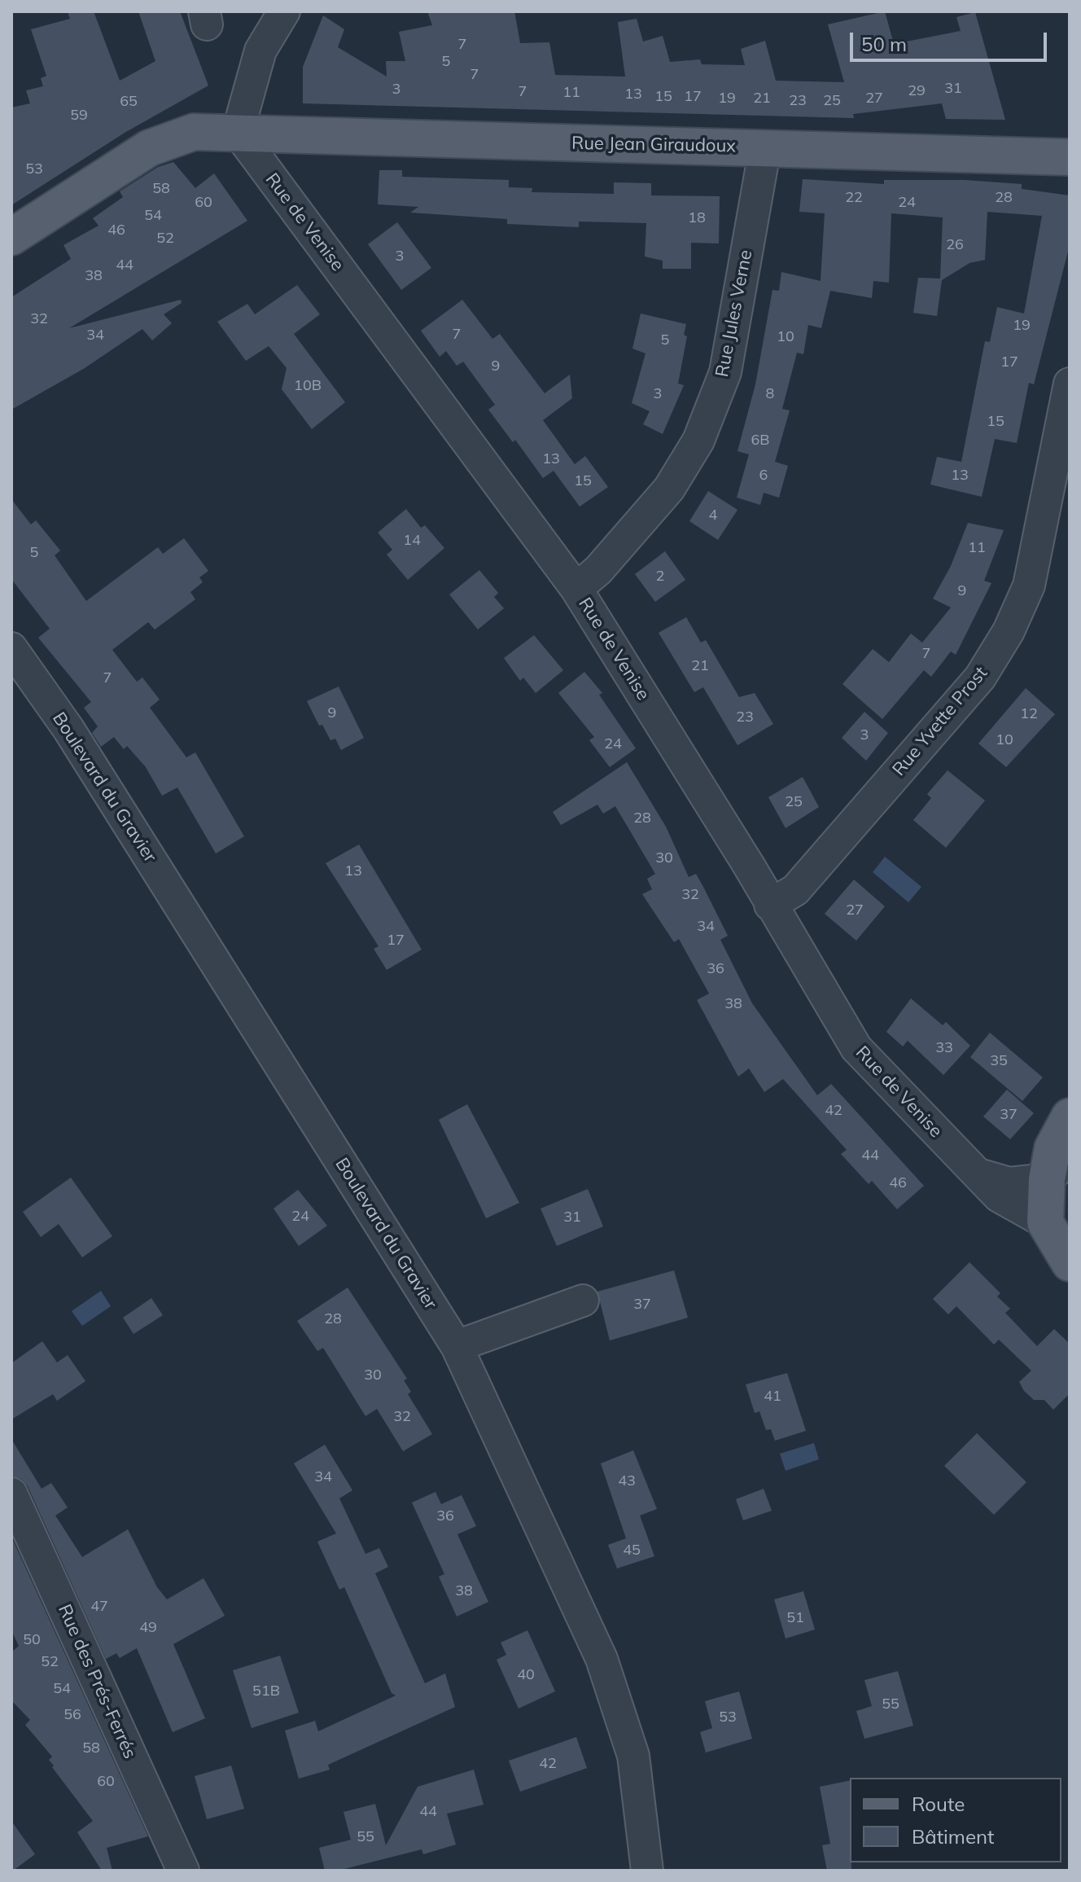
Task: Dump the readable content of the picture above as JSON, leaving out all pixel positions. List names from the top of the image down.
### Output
{
  "streets": {
    "main road": ["Rue Jean Giraudoux", "Rue de Venise"],
    "street": [
      "Rue Jules Verne",
      "Rue Yvette Prost",
      "Boulevard du Gravier",
      "Rue des Prés-Ferrés"
    ]
  },
  "crossings": [
    ["Rue Jean Giraudoux", "Rue de Venise"],
    ["Rue Jean Giraudoux", "Rue Jules Verne"],
    ["Rue de Venise", "Rue Jules Verne"],
    ["Rue de Venise", "Rue Yvette Prost"]
  ],
  "house_numbers": [
    "7",
    "5",
    "7",
    "31",
    "3",
    "29",
    "7",
    "11",
    "13",
    "15",
    "17",
    "19",
    "21",
    "27",
    "23",
    "25",
    "65",
    "59",
    "53",
    "58",
    "22",
    "28",
    "60",
    "24",
    "54",
    "18",
    "46",
    "52",
    "26",
    "3",
    "44",
    "38",
    "32",
    "19",
    "7",
    "34",
    "10",
    "5",
    "17",
    "9",
    "10B",
    "3",
    "8",
    "15",
    "6B",
    "13",
    "6",
    "13",
    "15",
    "4",
    "14",
    "11",
    "5",
    "2",
    "9",
    "7",
    "21",
    "7",
    "9",
    "12",
    "23",
    "3",
    "10",
    "24",
    "25",
    "28",
    "30",
    "13",
    "32",
    "27",
    "34",
    "17",
    "36",
    "38",
    "33",
    "35",
    "42",
    "37",
    "44",
    "46",
    "24",
    "31",
    "37",
    "28",
    "30",
    "41",
    "32",
    "34",
    "43",
    "36",
    "45",
    "38",
    "47",
    "51",
    "49",
    "50",
    "52",
    "40",
    "54",
    "51B",
    "55",
    "56",
    "53",
    "58",
    "42",
    "60",
    "44",
    "55"
  ],
  "legend": ["Route", "Bâtiment"],
  "scale_bar": "50 m"
}
